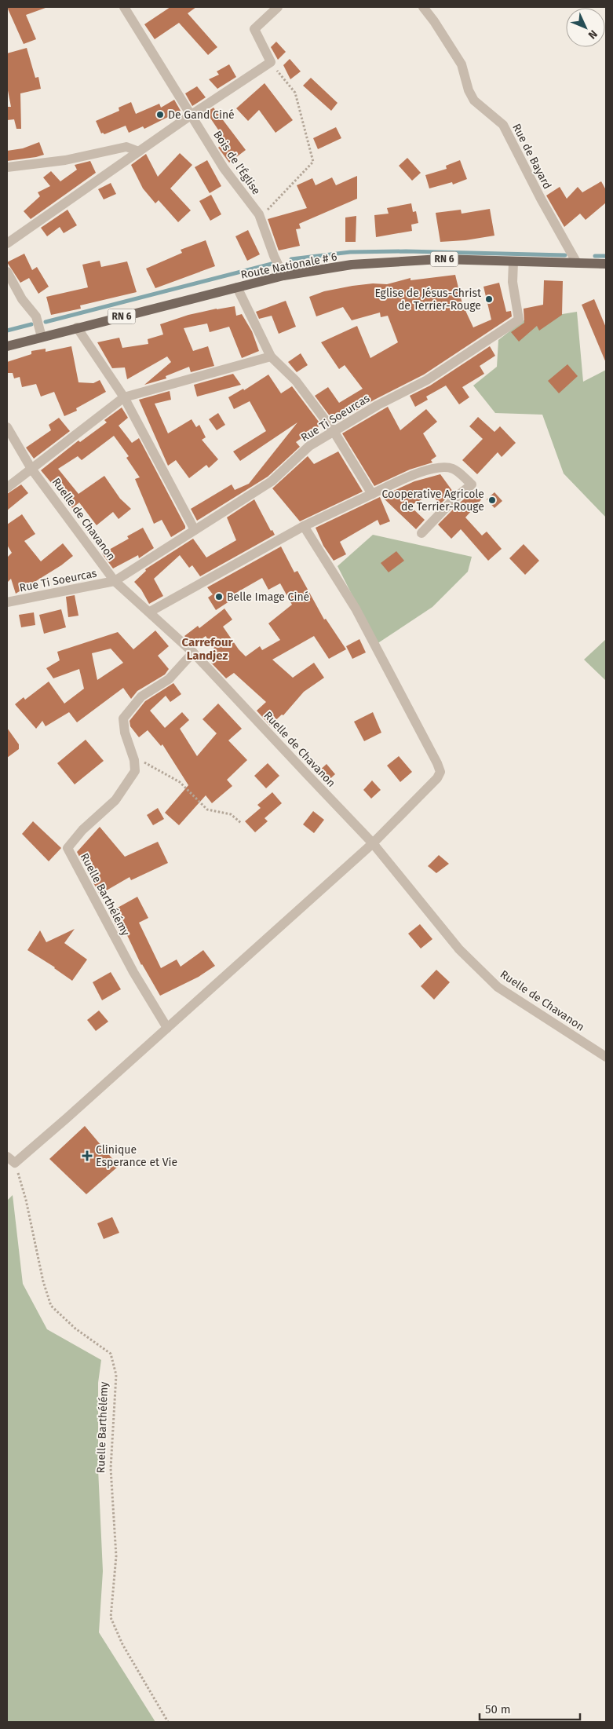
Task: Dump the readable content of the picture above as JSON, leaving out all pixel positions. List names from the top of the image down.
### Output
{
  "streets": {
    "main road": ["RN 6", "Route Nationale # 6"],
    "street": [
      "Rue de Bayard",
      "Bois de l'Église",
      "Rue Ti Soeurcas",
      "Ruelle de Chavanon",
      "Ruelle Barthélémy"
    ]
  },
  "crossings": [
    ["Rue de Bayard", "Route Nationale # 6"],
    ["Bois de l'Église", "Route Nationale # 6"],
    ["Route Nationale # 6", "Rue Ti Soeurcas"],
    ["Rue Ti Soeurcas", "Ruelle de Chavanon"]
  ],
  "districts": ["Carrefour Landjez"],
  "places": {
    "other": [
      "De Gand Ciné",
      "Eglise de Jésus-Christ de Terrier-Rouge",
      "Cooperative Agricole de Terrier-Rouge",
      "Belle Image Ciné"
    ],
    "health": ["Clinique Esperance et Vie"]
  },
  "scale_bar": "50 m",
  "north": "bottom right"
}
